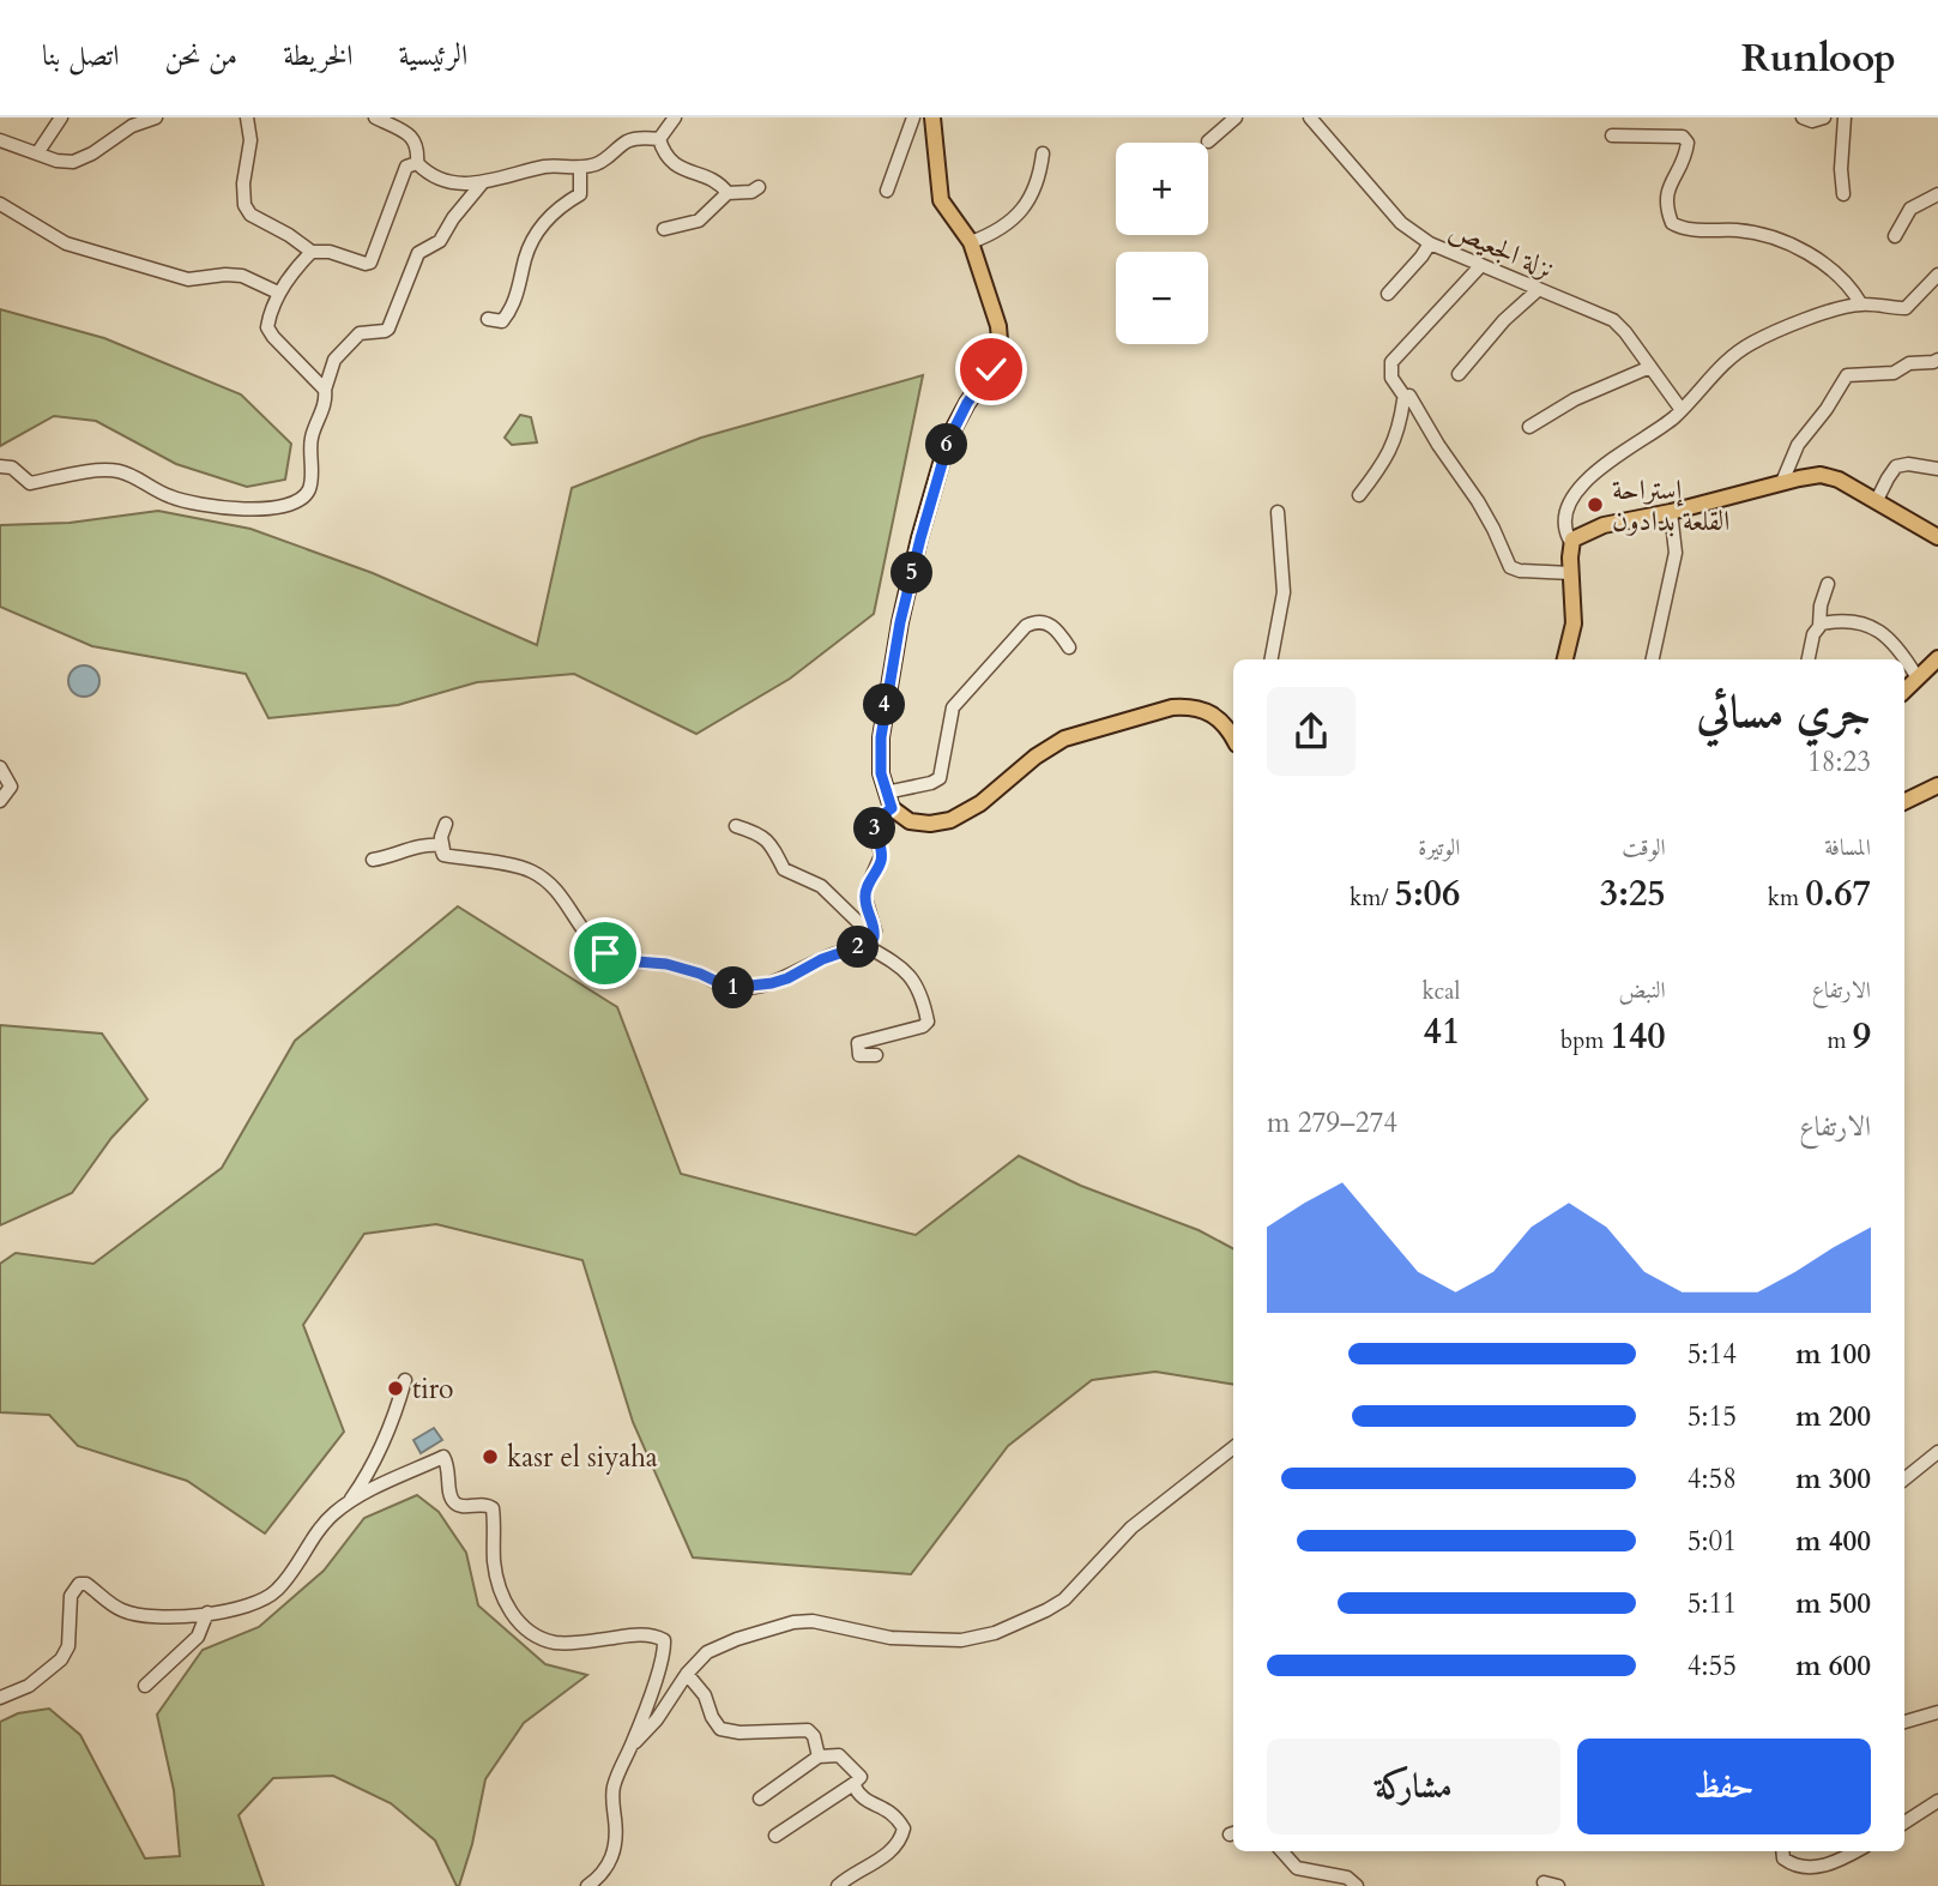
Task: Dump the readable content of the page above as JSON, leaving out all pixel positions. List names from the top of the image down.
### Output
{
  "streets": {
    "street": ["نزلة الجعيص"]
  },
  "places": ["إستراحة القلعة بدادون", "tiro", "kasr el siyaha"],
  "page": {
    "header": "Runloop",
    "nav": [
      "الرئيسية",
      "الخريطة",
      "من نحن",
      "اتصل بنا"
    ],
    "map_buttons": ["+", "−"],
    "pins": [
      "6",
      "5",
      "4",
      "3",
      "2",
      "1"
    ],
    "heading": ["جري مسائي", "18:23"],
    "stats": [
      ["المسافة", "0.67 km"],
      ["الوقت", "3:25"],
      ["الوتيرة", "5:06 /km"],
      ["الارتفاع", "9 m"],
      ["النبض", "140 bpm"],
      ["kcal", "41"]
    ],
    "chart": ["الارتفاع", "274–279 m"],
    "list": [
      {
        "name": "100 m",
        "note": "5:14"
      },
      {
        "name": "200 m",
        "note": "5:15"
      },
      {
        "name": "300 m",
        "note": "4:58"
      },
      {
        "name": "400 m",
        "note": "5:01"
      },
      {
        "name": "500 m",
        "note": "5:11"
      },
      {
        "name": "600 m",
        "note": "4:55"
      }
    ],
    "buttons": ["حفظ", "مشاركة"]
  }
}
